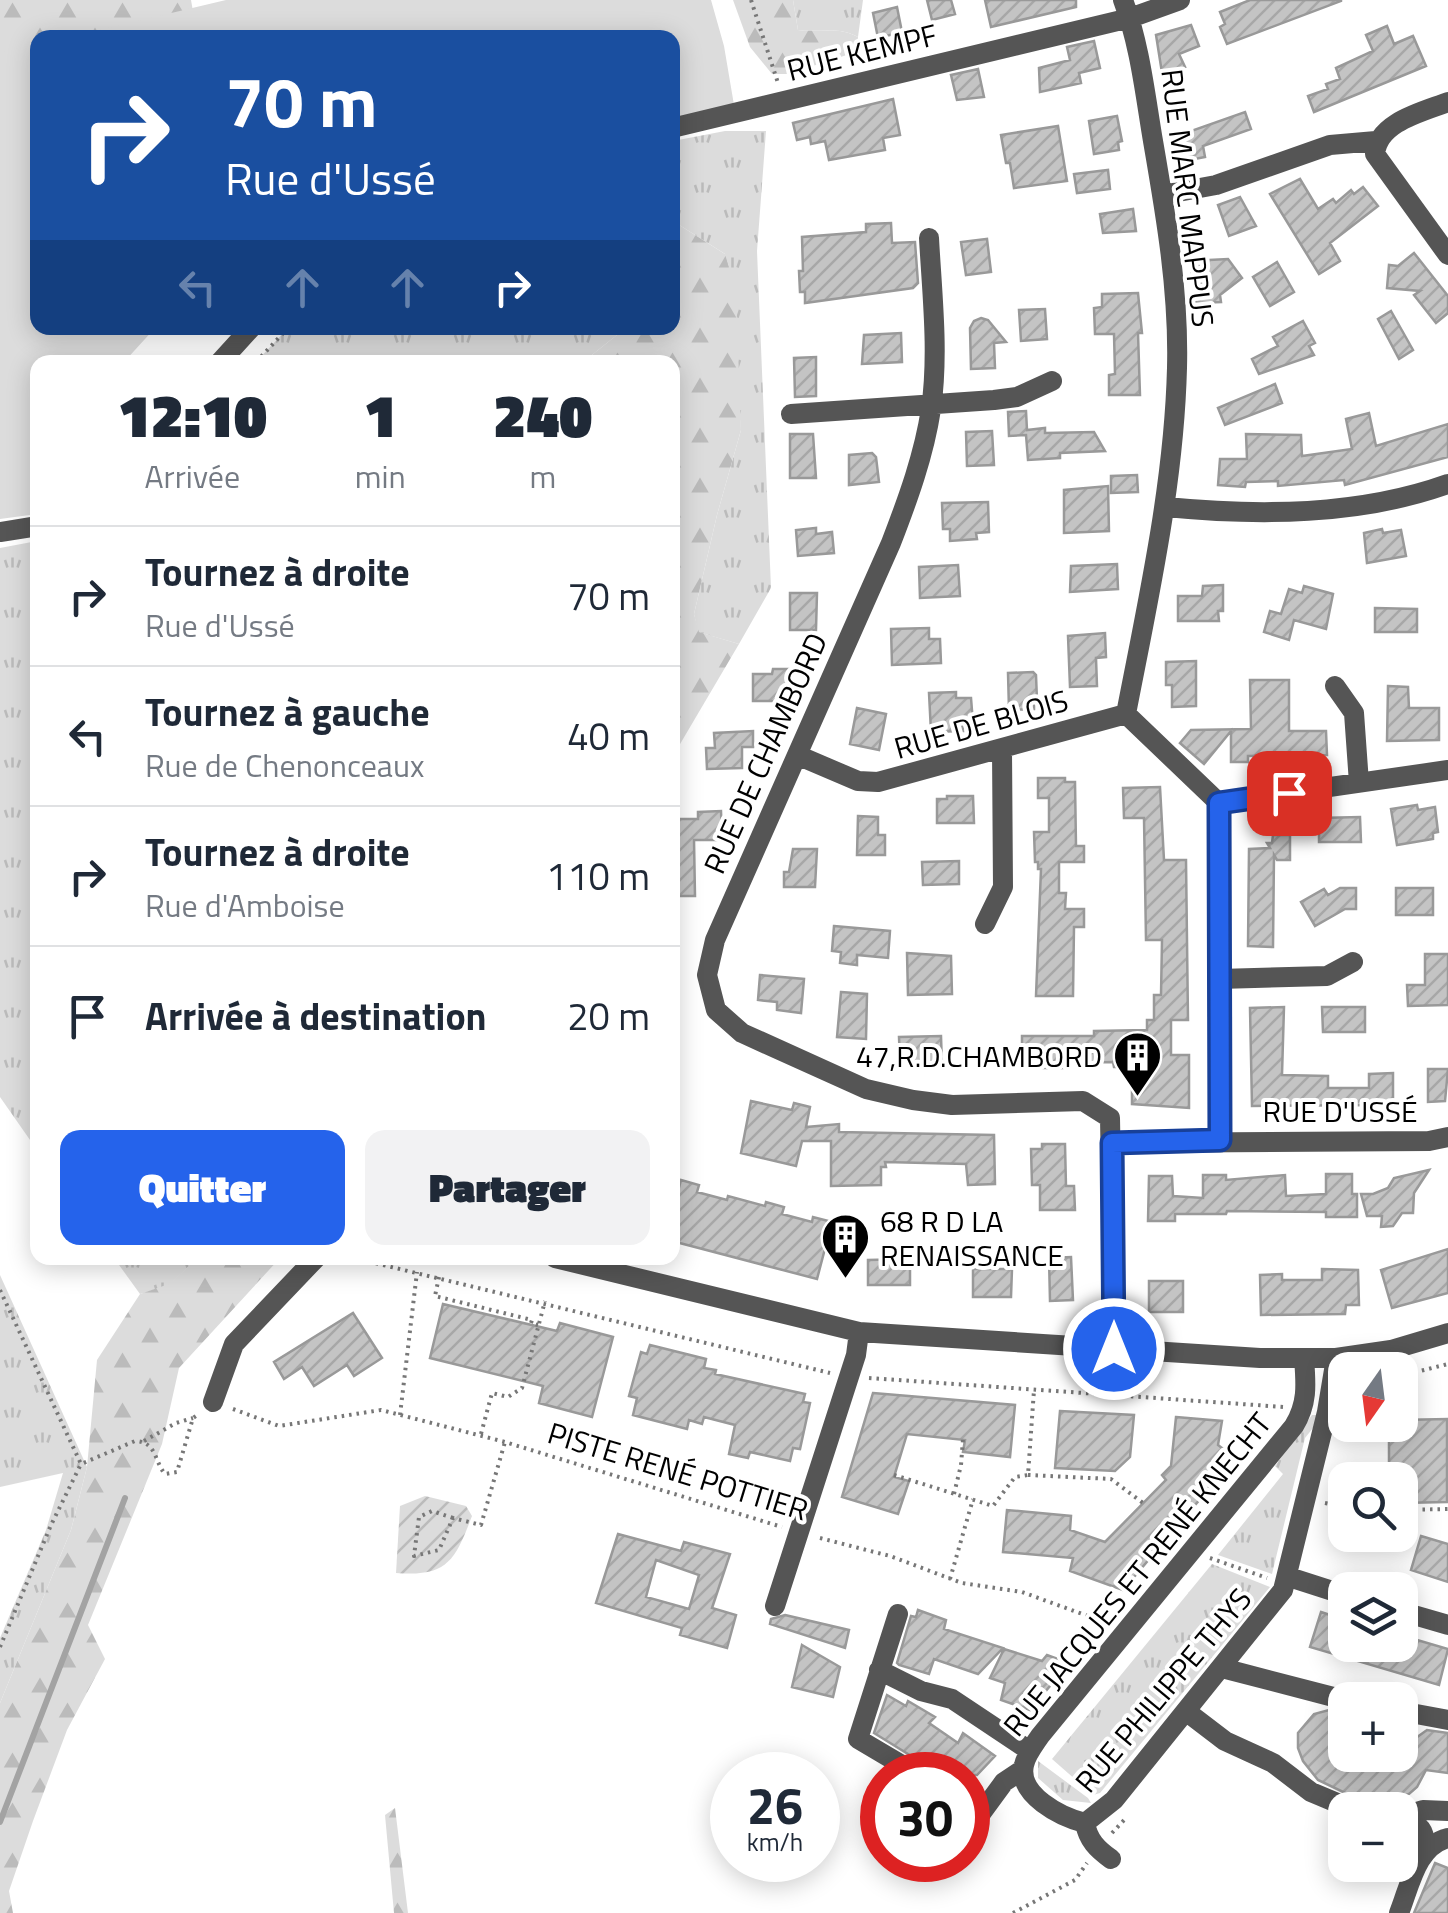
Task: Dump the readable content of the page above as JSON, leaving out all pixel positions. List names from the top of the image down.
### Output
{
  "streets": {
    "street": [
      "RUE KEMPF",
      "RUE MARC MAPPUS",
      "RUE DE BLOIS",
      "RUE DE CHAMBORD",
      "RUE D'USSÉ",
      "RUE JACQUES ET RENÉ KNECHT",
      "RUE PHILIPPE THYS"
    ],
    "path": ["PISTE RENÉ POTTIER"]
  },
  "crossings": [
    ["RUE KEMPF", "RUE MARC MAPPUS"],
    ["RUE MARC MAPPUS", "RUE DE BLOIS"],
    ["RUE DE BLOIS", "RUE DE CHAMBORD"],
    ["RUE DE CHAMBORD", "RUE D'USSÉ"],
    ["PISTE RENÉ POTTIER", "RUE JACQUES ET RENÉ KNECHT"],
    ["RUE JACQUES ET RENÉ KNECHT", "RUE PHILIPPE THYS"]
  ],
  "places": {
    "building": ["47,R.D.CHAMBORD", "68 R D LA RENAISSANCE"]
  },
  "north": "bottom",
  "page": {
    "turn": ["70 m", "Rue d'Ussé"],
    "eta": [
      "12:10",
      "Arrivée",
      "1",
      "min",
      "240",
      "m"
    ],
    "list": [
      {
        "name": "Tournez à droite",
        "note": "Rue d'Ussé",
        "value": "70 m"
      },
      {
        "name": "Tournez à gauche",
        "note": "Rue de Chenonceaux",
        "value": "40 m"
      },
      {
        "name": "Tournez à droite",
        "note": "Rue d'Amboise",
        "value": "110 m"
      },
      {
        "name": "Arrivée à destination",
        "value": "20 m"
      }
    ],
    "buttons": ["Quitter", "Partager"],
    "map_buttons": ["+", "−"],
    "speed": "26 km/h",
    "limit": "30"
  }
}
